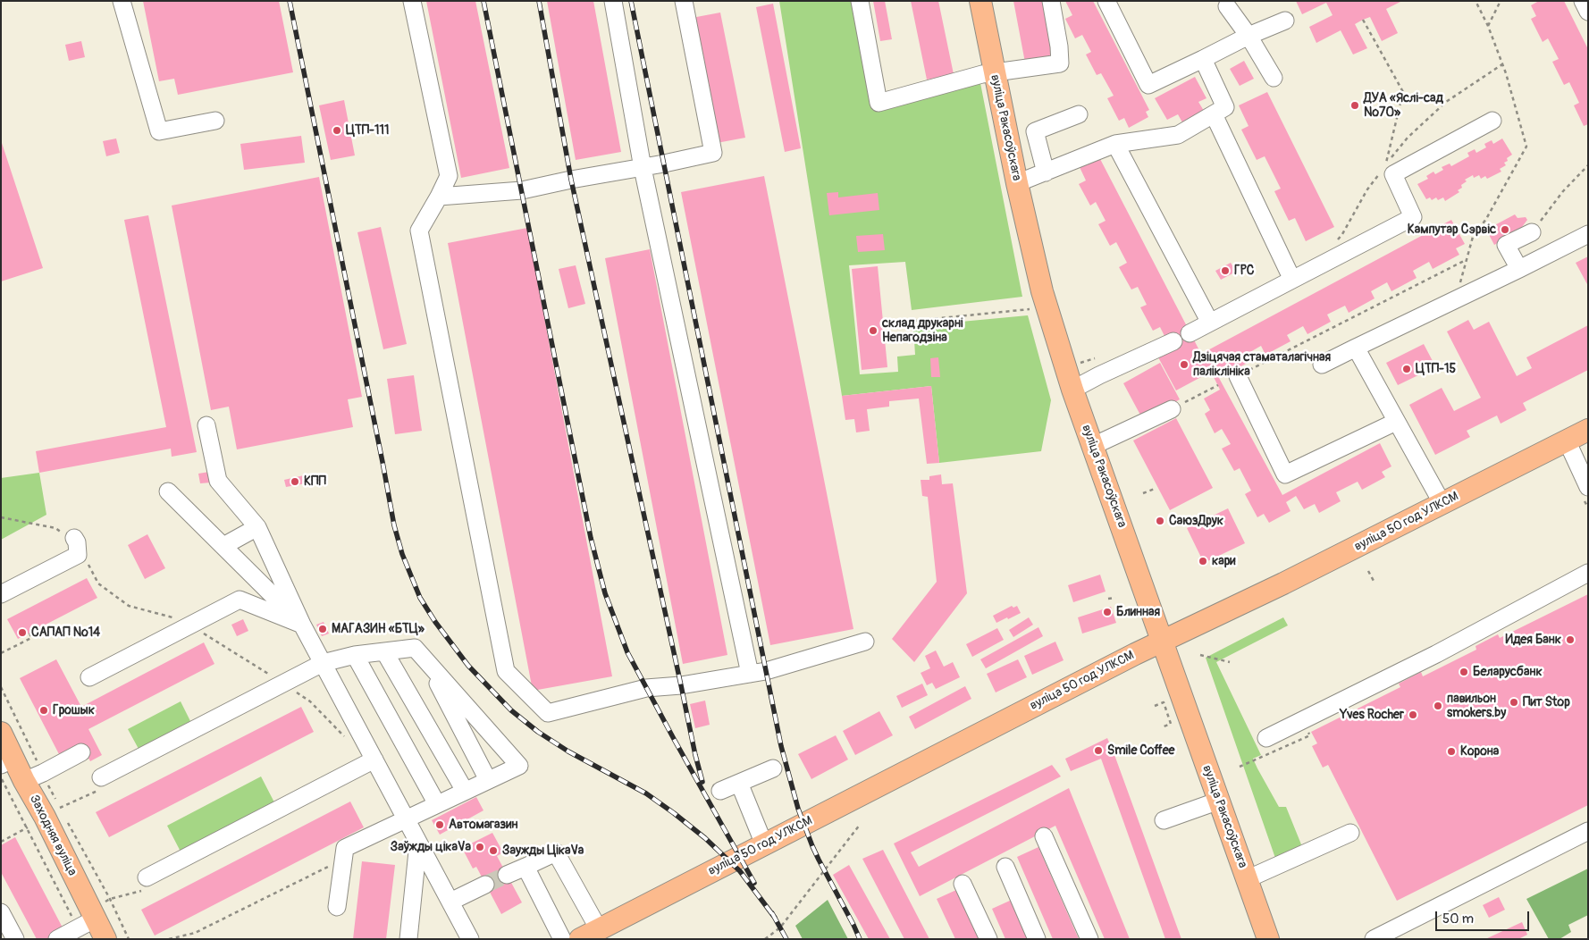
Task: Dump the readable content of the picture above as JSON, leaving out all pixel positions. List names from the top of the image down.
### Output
{
  "streets": {
    "main road": ["вуліца Ракасоўскага", "вуліца 50 год УЛКСМ", "Заходняя вуліца"]
  },
  "crossings": [
    ["вуліца Ракасоўскага", "вуліца 50 год УЛКСМ"]
  ],
  "places": [
    "ДУА «Яслі-сад №70»",
    "ЦТП-111",
    "Кампутар Сэрвіс",
    "ГРС",
    "склад друкарні Непагодзіна",
    "Дзіцячая стаматалагічная паліклініка",
    "ЦТП-15",
    "КПП",
    "СаюзДрук",
    "кари",
    "Блинная",
    "МАГАЗИН «БТЦ»",
    "САПАП №14",
    "Идея Банк",
    "Беларусбанк",
    "Пит Stop",
    "павильон smokers.by",
    "Грошык",
    "Yves Rocher",
    "Smile Coffee",
    "Корона",
    "Автомагазин",
    "Заўжды цікаVа",
    "Заужды ЦікаVа"
  ],
  "scale_bar": "50 m"
}
